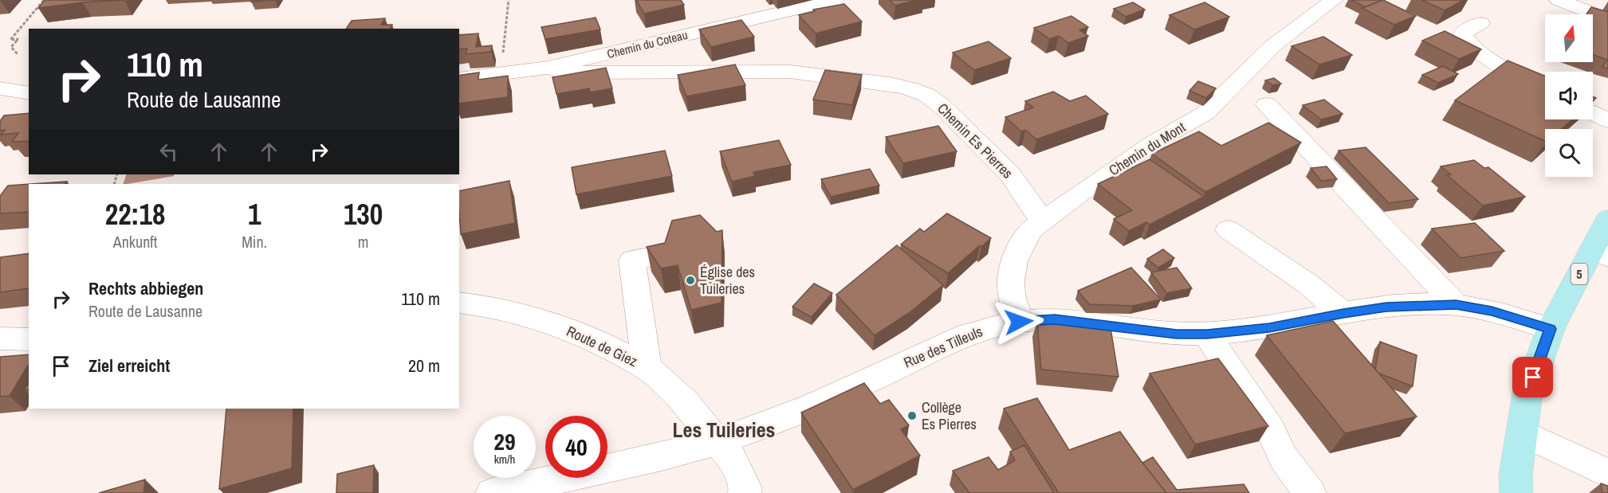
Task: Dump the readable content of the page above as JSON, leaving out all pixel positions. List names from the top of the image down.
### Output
{
  "streets": {
    "main road": ["5"],
    "street": [
      "Chemin du Coteau",
      "Chemin Es Pierres",
      "Chemin du Mont",
      "Route de Giez",
      "Rue des Tilleuls"
    ]
  },
  "crossings": [
    ["Chemin du Coteau", "Chemin Es Pierres"],
    ["Chemin Es Pierres", "Chemin du Mont"],
    ["Chemin du Mont", "Rue des Tilleuls"],
    ["5", "Rue des Tilleuls"],
    ["Route de Giez", "Rue des Tilleuls"]
  ],
  "districts": ["Les Tuileries"],
  "places": ["Église des Tuileries", "Collège Es Pierres"],
  "north": "top",
  "page": {
    "turn": ["110 m", "Route de Lausanne"],
    "eta": [
      "22:18",
      "Ankunft",
      "1",
      "Min.",
      "130",
      "m"
    ],
    "list": [
      {
        "name": "Rechts abbiegen",
        "note": "Route de Lausanne",
        "value": "110 m"
      },
      {
        "name": "Ziel erreicht",
        "value": "20 m"
      }
    ],
    "speed": "29 km/h",
    "limit": "40"
  }
}
